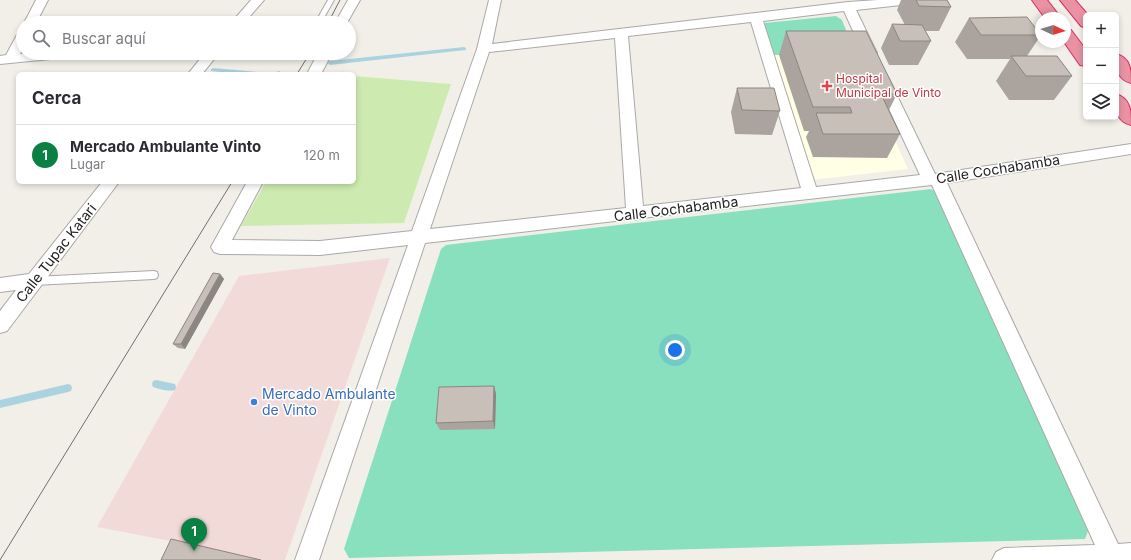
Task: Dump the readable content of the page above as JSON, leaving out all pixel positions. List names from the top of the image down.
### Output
{
  "streets": {
    "street": ["Calle Cochabamba", "Calle Tupac Katari"]
  },
  "places": {
    "health": ["Hospital Municipal de Vinto"],
    "other": ["Mercado Ambulante de Vinto"]
  },
  "north": "right",
  "page": {
    "map_buttons": ["+", "−"],
    "search": "Buscar aquí",
    "heading": "Cerca",
    "list": [
      {
        "mark": "1",
        "name": "Mercado Ambulante Vinto",
        "note": "Lugar",
        "value": "120 m"
      }
    ],
    "pins": "1"
  }
}
